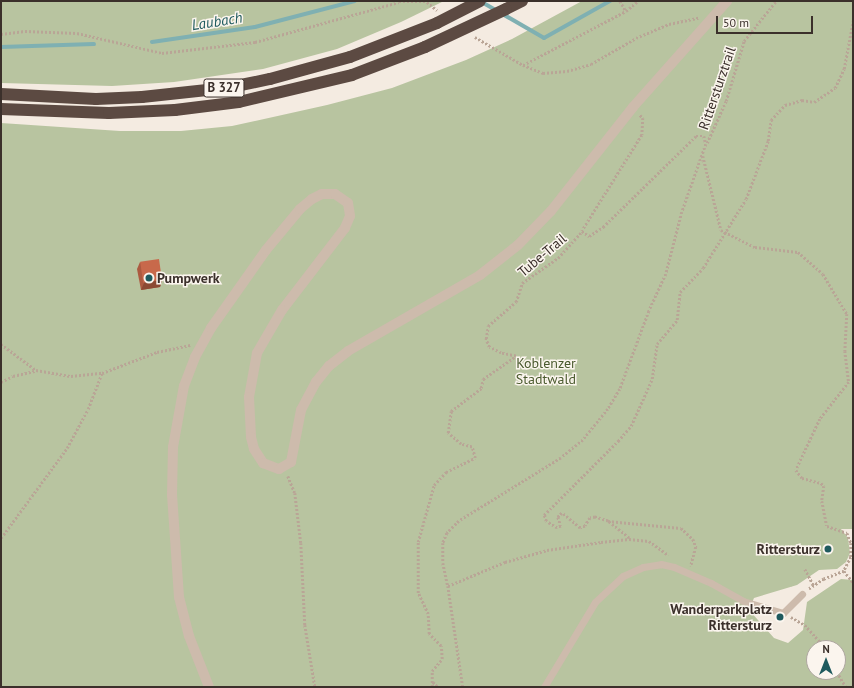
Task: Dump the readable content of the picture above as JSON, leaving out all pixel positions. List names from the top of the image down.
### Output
{
  "streets": {
    "highway": ["B 327"],
    "path": ["Rittersturztrail", "Tube-Trail"]
  },
  "water": ["Laubach"],
  "parks": ["Koblenzer Stadtwald"],
  "places": ["Pumpwerk", "Rittersturz", "Wanderparkplatz Rittersturz"],
  "scale_bar": "50 m",
  "north": "top"
}
